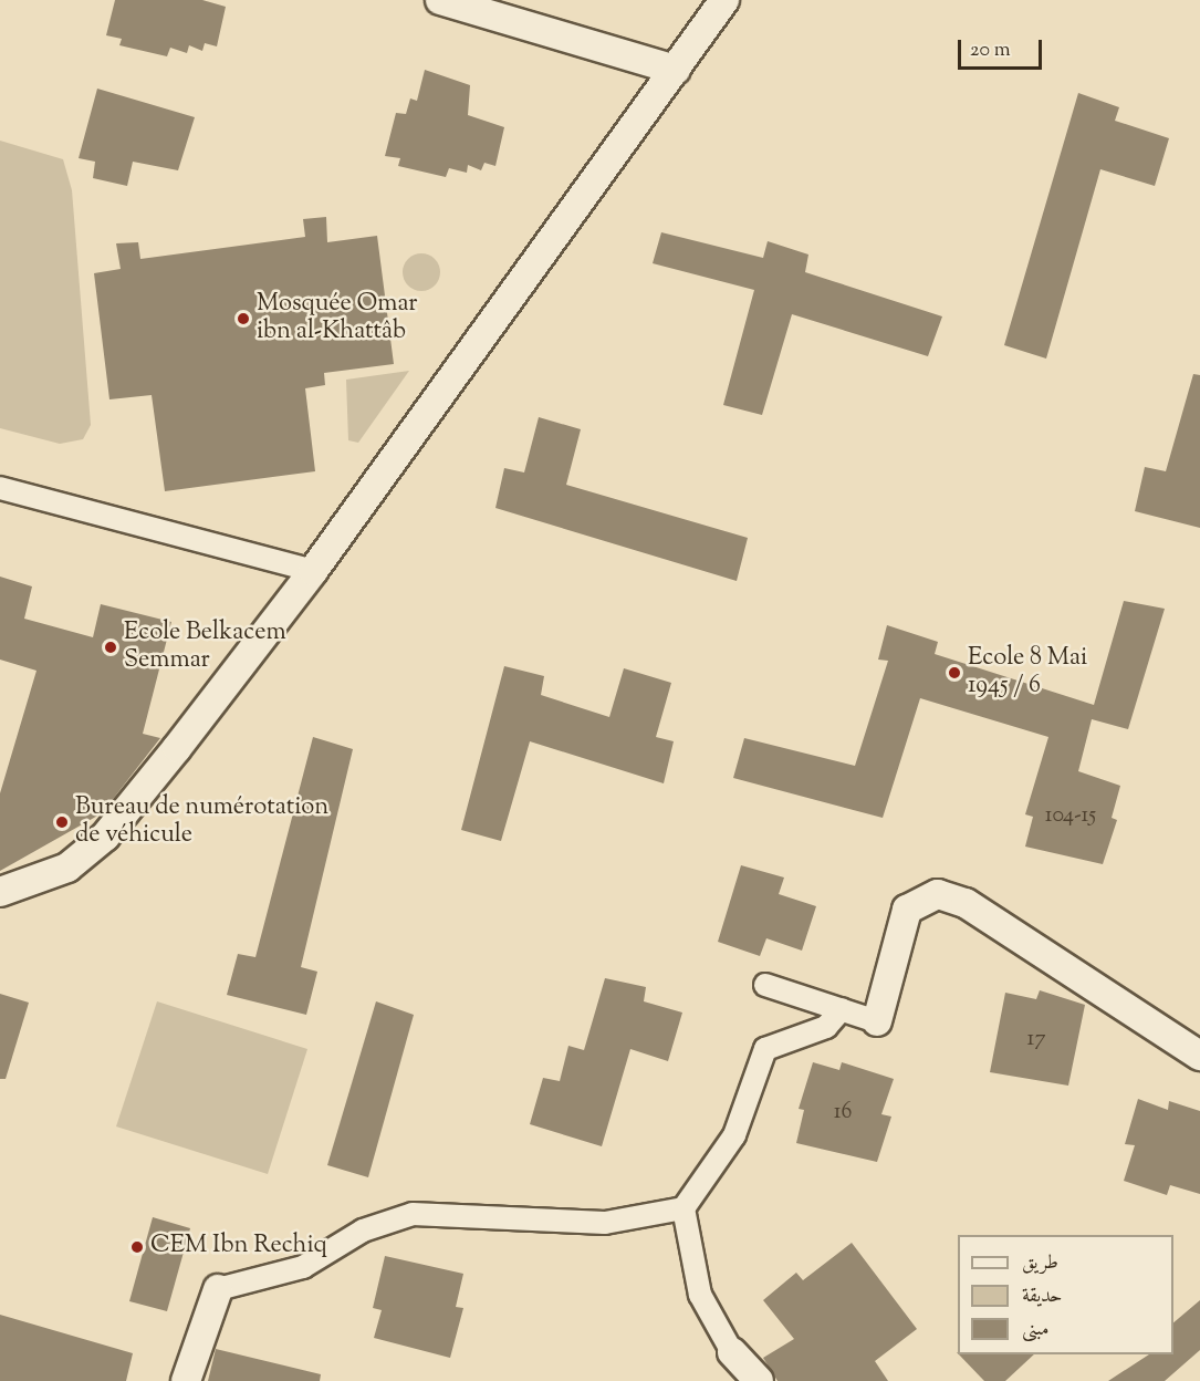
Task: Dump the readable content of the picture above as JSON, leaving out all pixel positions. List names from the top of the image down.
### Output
{
  "places": [
    "Mosquée Omar ibn al-Khattâb",
    "Ecole Belkacem Semmar",
    "Ecole 8 Mai 1945 / 6",
    "Bureau de numérotation de véhicule",
    "CEM Ibn Rechiq"
  ],
  "house_numbers": ["104-15", "17", "16"],
  "legend": ["طريق", "حديقة", "مبنى"],
  "scale_bar": "20 m"
}
